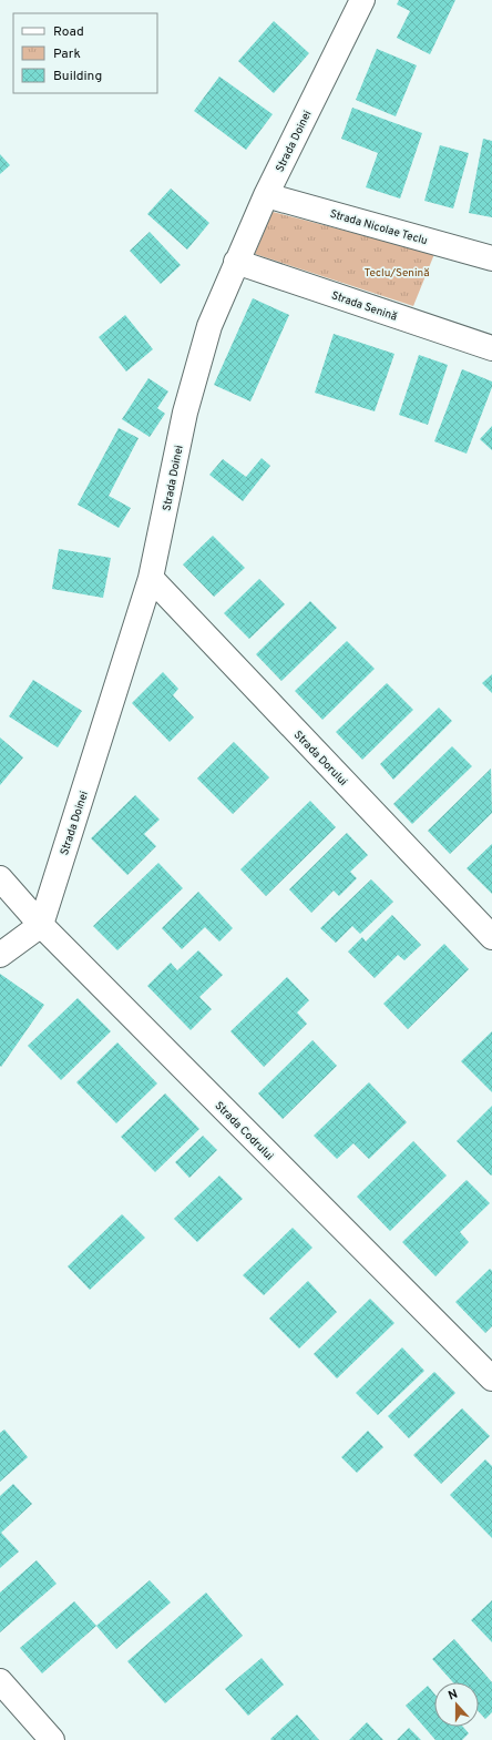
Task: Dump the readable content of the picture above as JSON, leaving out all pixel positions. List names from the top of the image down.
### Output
{
  "streets": {
    "street": [
      "Strada Doinei",
      "Strada Nicolae Teclu",
      "Strada Senină",
      "Strada Dorului",
      "Strada Codrului"
    ]
  },
  "crossings": [
    ["Strada Doinei", "Strada Nicolae Teclu"],
    ["Strada Doinei", "Strada Senină"],
    ["Strada Doinei", "Strada Dorului"],
    ["Strada Doinei", "Strada Codrului"]
  ],
  "parks": ["Teclu/Senină"],
  "legend": ["Road", "Park", "Building"],
  "north": "top"
}
